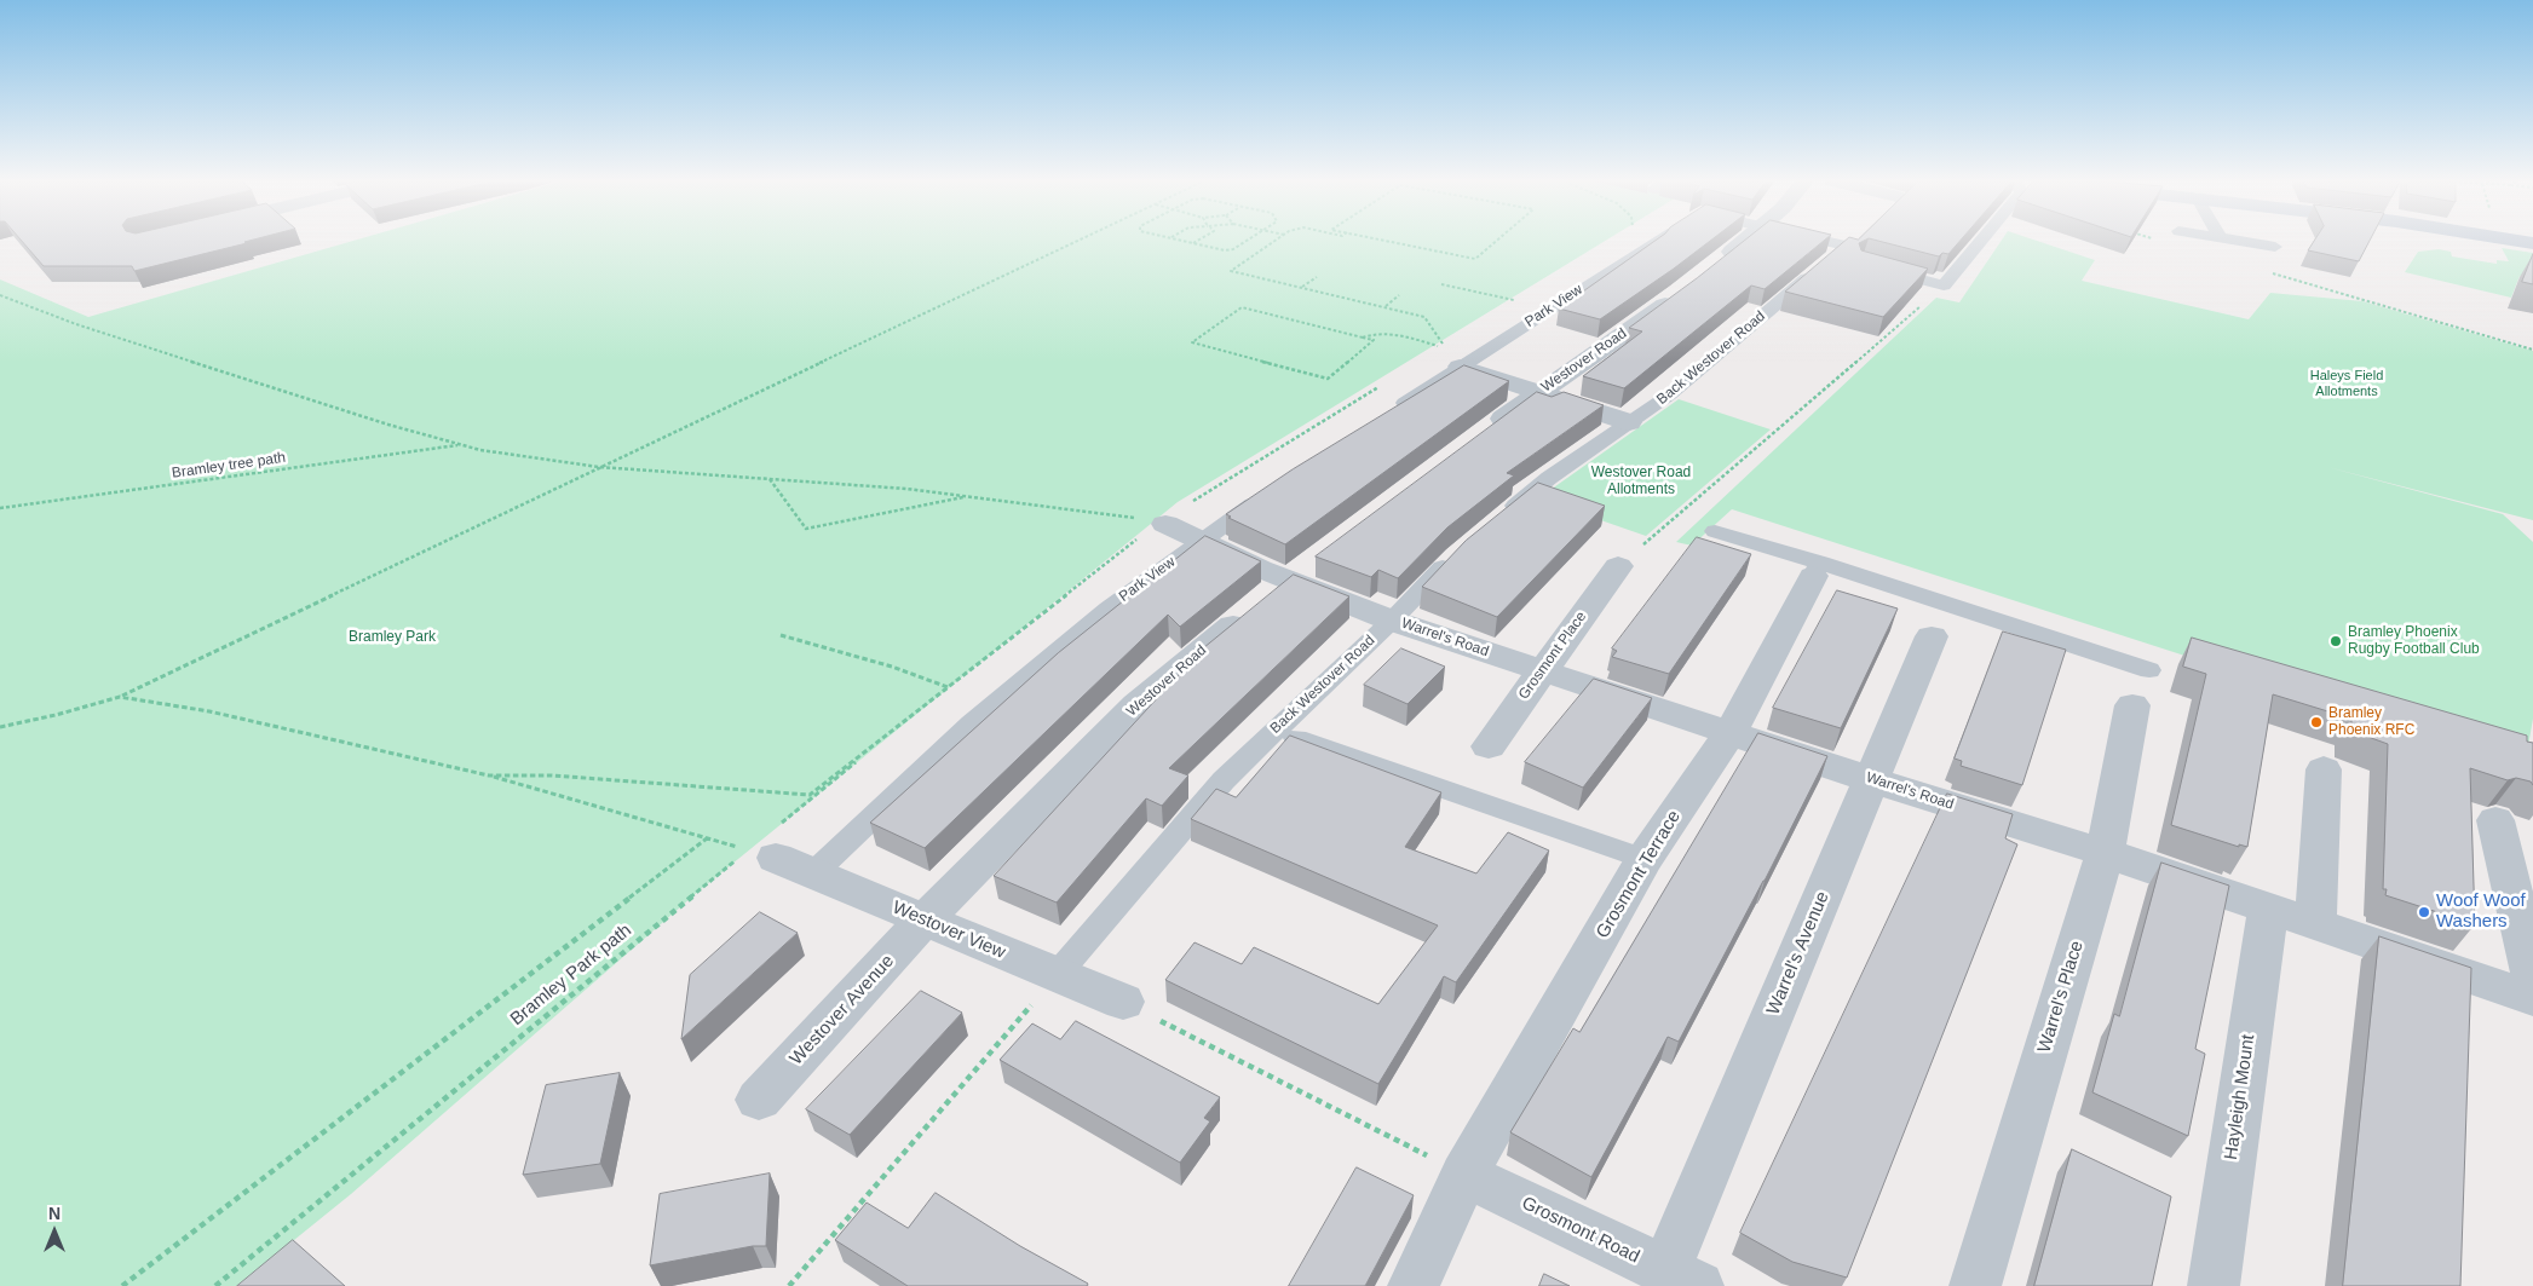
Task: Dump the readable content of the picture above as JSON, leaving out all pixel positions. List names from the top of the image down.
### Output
{
  "streets": {
    "street": [
      "Westover Road",
      "Warrel's Road",
      "Grosmont Place",
      "Grosmont Terrace",
      "Westover View",
      "Warrel's Avenue",
      "Warrel's Place",
      "Westover Avenue",
      "Hayleigh Mount",
      "Grosmont Road"
    ],
    "lane": ["Park View", "Back Westover Road"],
    "path": ["Bramley tree path", "Bramley Park path"]
  },
  "crossings": [
    ["Park View", "Warrel's Road"],
    ["Park View", "Westover View"],
    ["Back Westover Road", "Warrel's Road"],
    ["Back Westover Road", "Westover View"],
    ["Westover Road", "Warrel's Road"],
    ["Westover Road", "Westover View"],
    ["Westover Road", "Westover Avenue"],
    ["Warrel's Road", "Grosmont Place"],
    ["Warrel's Road", "Grosmont Terrace"],
    ["Warrel's Road", "Warrel's Avenue"],
    ["Warrel's Road", "Warrel's Place"],
    ["Warrel's Road", "Hayleigh Mount"],
    ["Grosmont Terrace", "Grosmont Road"],
    ["Westover View", "Bramley Park path"],
    ["Westover View", "Westover Avenue"],
    ["Warrel's Avenue", "Grosmont Road"]
  ],
  "parks": ["Haleys Field Allotments", "Westover Road Allotments", "Bramley Park"],
  "places": ["Bramley Phoenix Rugby Football Club", "Bramley Phoenix RFC", "Woof Woof Washers"],
  "north": "top"
}
